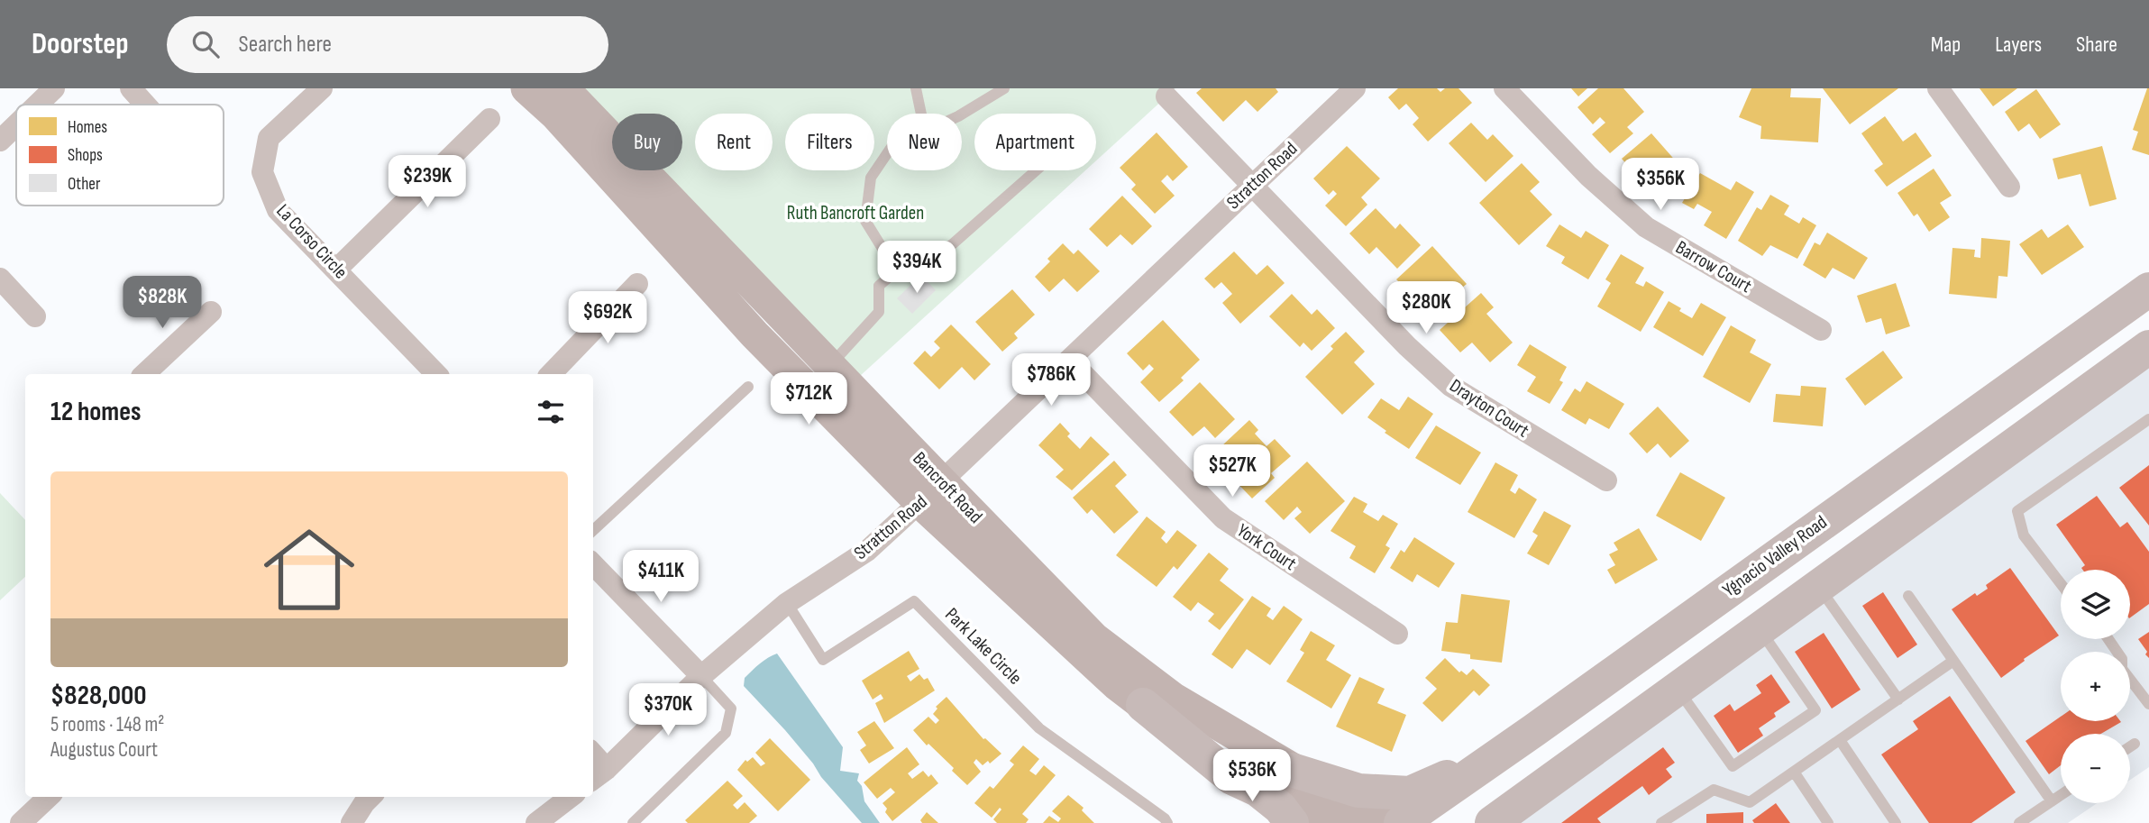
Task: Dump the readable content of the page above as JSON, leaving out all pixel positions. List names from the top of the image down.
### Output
{
  "streets": {
    "highway": ["Ygnacio Valley Road"],
    "main road": ["Bancroft Road"],
    "street": [
      "Stratton Road",
      "La Corso Circle",
      "Barrow Court",
      "Drayton Court",
      "York Court"
    ],
    "lane": ["Park Lake Circle"]
  },
  "crossings": [
    ["Stratton Road", "Drayton Court"],
    ["Stratton Road", "Bancroft Road"],
    ["Stratton Road", "York Court"],
    ["Stratton Road", "Park Lake Circle"]
  ],
  "parks": ["Ruth Bancroft Garden"],
  "legend": ["Homes", "Shops", "Other"],
  "page": {
    "header": "Doorstep",
    "search": "Search here",
    "nav": ["Map", "Layers", "Share"],
    "chip": [
      "Buy",
      "Rent",
      "Filters",
      "New",
      "Apartment"
    ],
    "price": [
      "$239K",
      "$356K",
      "$394K",
      "$828K",
      "$280K",
      "$692K",
      "$786K",
      "$712K",
      "$527K",
      "$411K",
      "$370K",
      "$536K"
    ],
    "heading": "12 homes",
    "list": [
      {
        "name": "$828,000",
        "note": "5 rooms · 148 m² · Augustus Court"
      }
    ],
    "map_buttons": ["+", "−"]
  }
}
